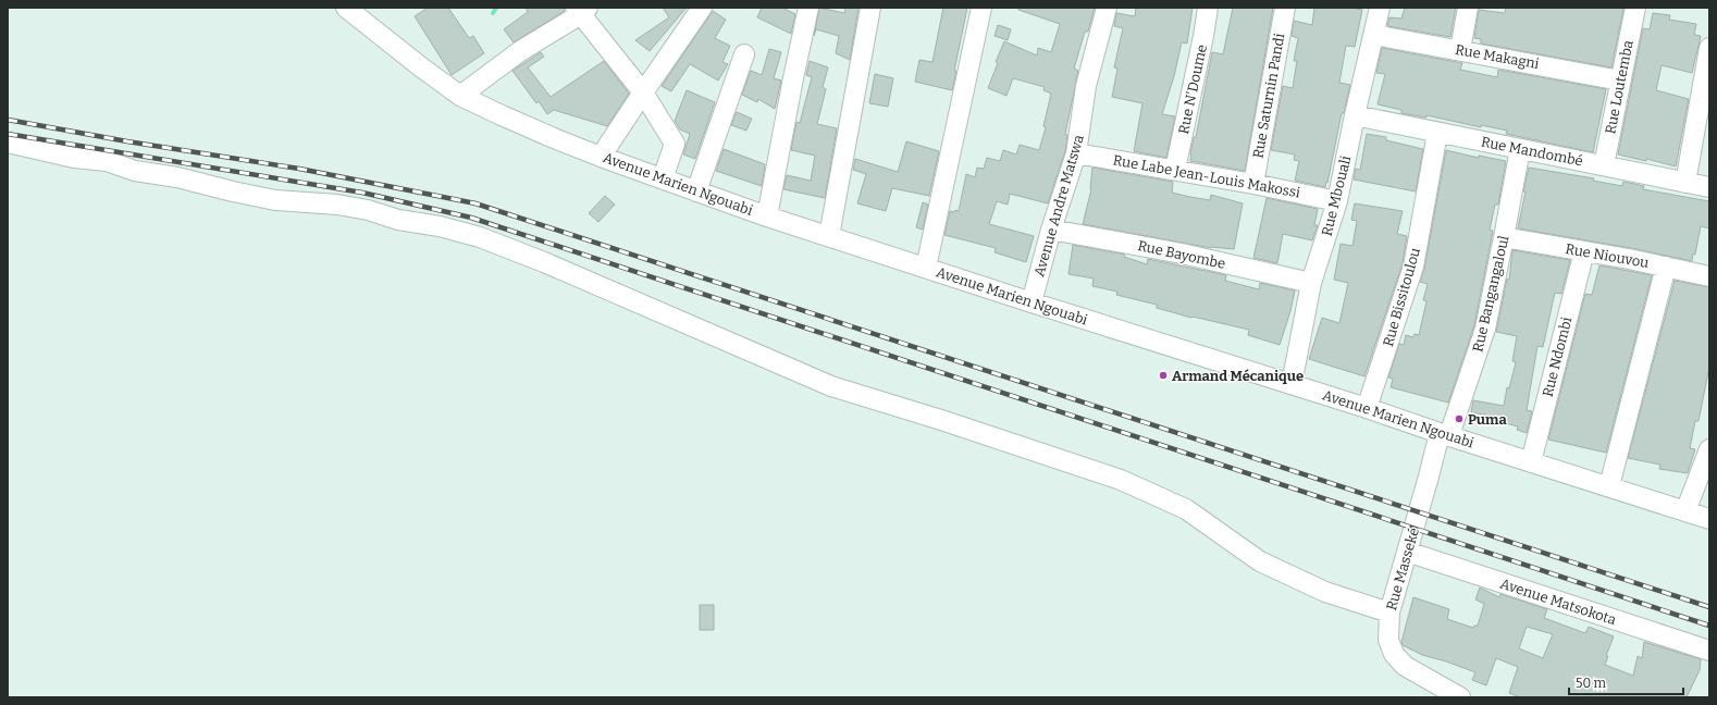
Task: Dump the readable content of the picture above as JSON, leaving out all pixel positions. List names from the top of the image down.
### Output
{
  "streets": {
    "street": [
      "Rue Makagni",
      "Rue Loutemba",
      "Rue N'Doume",
      "Rue Saturnin Pandi",
      "Rue Mandombé",
      "Rue Labe Jean-Louis Makossi",
      "Avenue Marien Ngouabi",
      "Rue Mbouali",
      "Avenue Andre Matswa",
      "Rue Bayombe",
      "Rue Niouvou",
      "Rue Bangangaloul",
      "Rue Bissitoulou",
      "Rue Ndombi",
      "Rue Masseké",
      "Avenue Matsokota"
    ]
  },
  "crossings": [
    ["Rue Makagni", "Rue Loutemba"],
    ["Rue Makagni", "Rue Mbouali"],
    ["Rue Loutemba", "Rue Mandombé"],
    ["Rue N'Doume", "Rue Labe Jean-Louis Makossi"],
    ["Rue Saturnin Pandi", "Rue Labe Jean-Louis Makossi"],
    ["Rue Mandombé", "Rue Mbouali"],
    ["Rue Mandombé", "Rue Bangangaloul"],
    ["Rue Mandombé", "Rue Bissitoulou"],
    ["Rue Labe Jean-Louis Makossi", "Rue Mbouali"],
    ["Rue Labe Jean-Louis Makossi", "Avenue Andre Matswa"],
    ["Avenue Marien Ngouabi", "Rue Mbouali"],
    ["Avenue Marien Ngouabi", "Avenue Andre Matswa"],
    ["Avenue Marien Ngouabi", "Rue Bangangaloul"],
    ["Avenue Marien Ngouabi", "Rue Bissitoulou"],
    ["Avenue Marien Ngouabi", "Rue Ndombi"],
    ["Avenue Marien Ngouabi", "Rue Masseké"],
    ["Rue Mbouali", "Rue Bayombe"],
    ["Avenue Andre Matswa", "Rue Bayombe"],
    ["Rue Niouvou", "Rue Bangangaloul"],
    ["Rue Niouvou", "Rue Ndombi"],
    ["Rue Bangangaloul", "Rue Masseké"],
    ["Rue Masseké", "Avenue Matsokota"]
  ],
  "places": ["Armand Mécanique", "Puma"],
  "scale_bar": "50 m"
}
